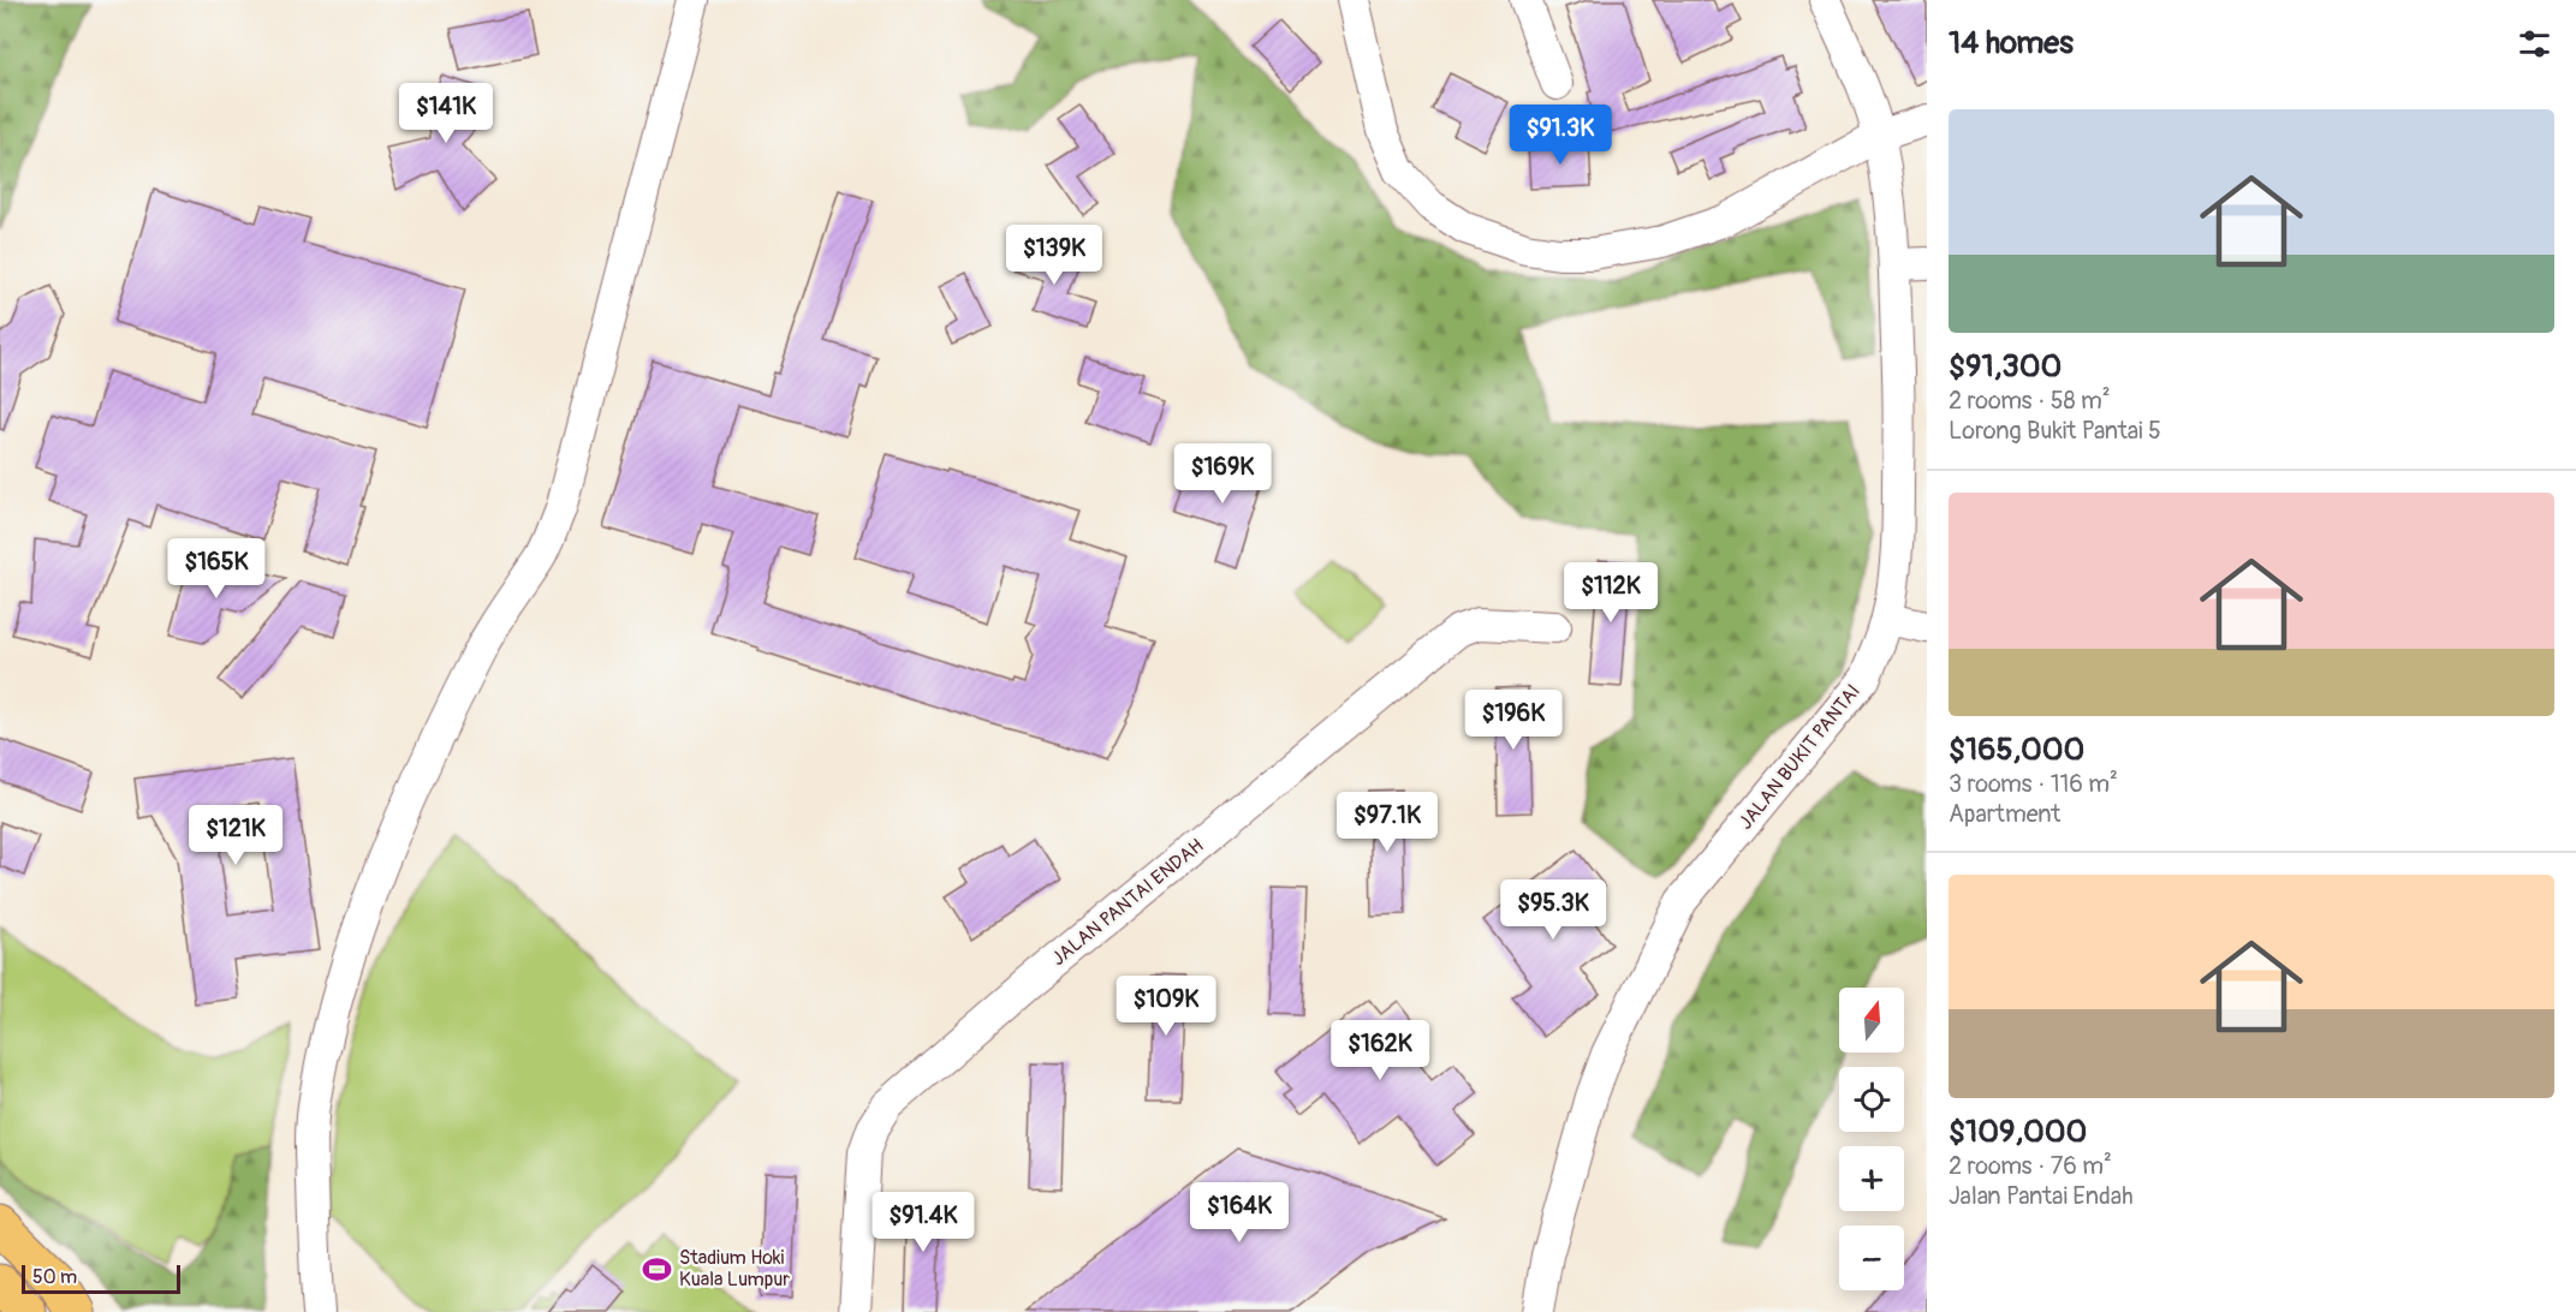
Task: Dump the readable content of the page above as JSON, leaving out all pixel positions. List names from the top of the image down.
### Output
{
  "streets": {
    "street": ["JALAN BUKIT PANTAI", "JALAN PANTAI ENDAH"]
  },
  "places": {
    "sports": ["Stadium Hoki Kuala Lumpur"]
  },
  "scale_bar": "50 m",
  "north": "top",
  "page": {
    "heading": "14 homes",
    "price": [
      "$141K",
      "$91.3K",
      "$139K",
      "$169K",
      "$165K",
      "$112K",
      "$196K",
      "$97.1K",
      "$121K",
      "$95.3K",
      "$109K",
      "$162K",
      "$164K",
      "$91.4K"
    ],
    "list": [
      {
        "name": "$91,300",
        "note": "2 rooms · 58 m² · Lorong Bukit Pantai 5"
      },
      {
        "name": "$165,000",
        "note": "3 rooms · 116 m² · Apartment"
      },
      {
        "name": "$109,000",
        "note": "2 rooms · 76 m² · Jalan Pantai Endah"
      }
    ],
    "map_buttons": ["+", "−"],
    "scale": "50 m"
  }
}
